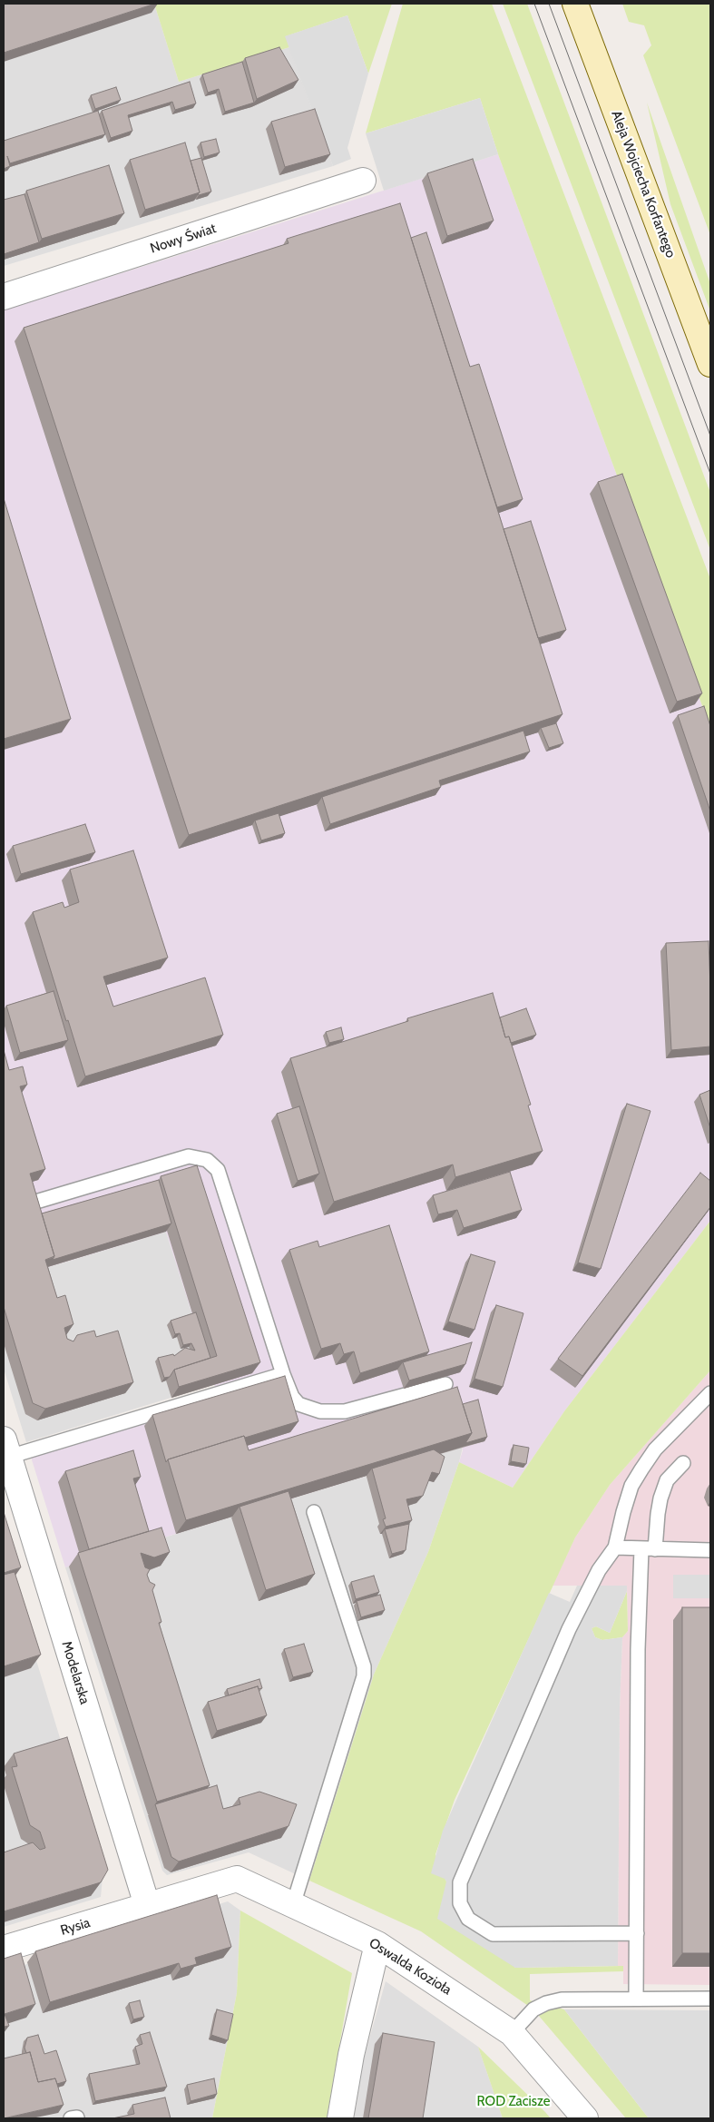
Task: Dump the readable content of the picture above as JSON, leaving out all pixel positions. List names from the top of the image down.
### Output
{
  "streets": {
    "main road": ["Aleja Wojciecha Korfantego"],
    "street": [
      "Nowy Świat",
      "Modelarska",
      "Rysia",
      "Oswalda Kozioła"
    ]
  },
  "crossings": [
    ["Modelarska", "Rysia"],
    ["Modelarska", "Oswalda Kozioła"],
    ["Rysia", "Oswalda Kozioła"]
  ],
  "parks": ["ROD Zacisze"]
}
